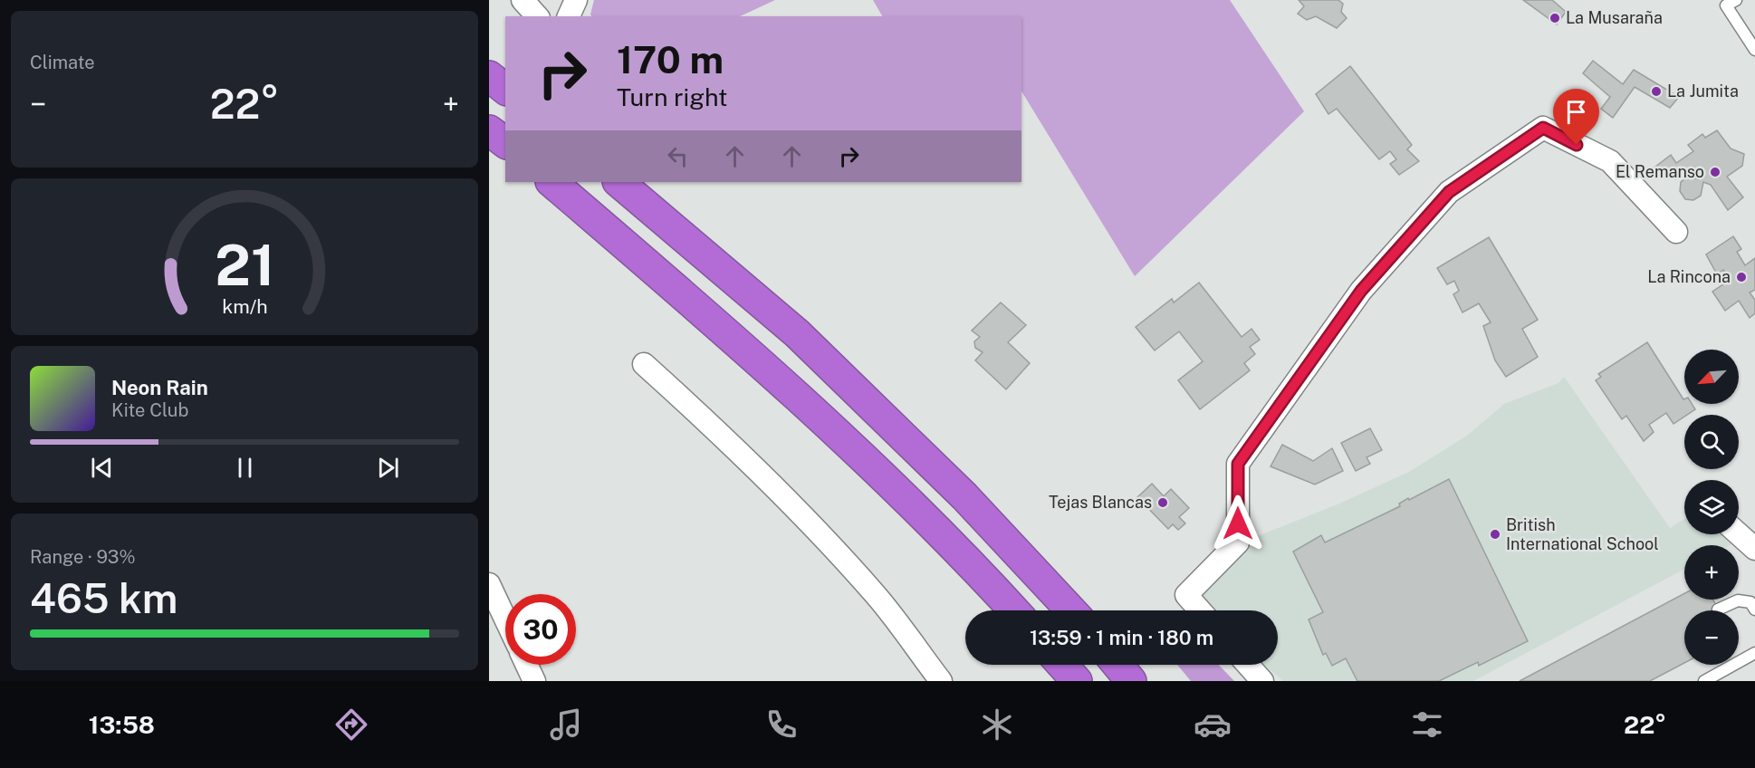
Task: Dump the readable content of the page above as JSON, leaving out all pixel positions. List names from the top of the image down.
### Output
{
  "places": [
    "La Musaraña",
    "La Jumita",
    "El Remanso",
    "La Rincona",
    "Tejas Blancas",
    "British International School"
  ],
  "north": "bottom left",
  "page": {
    "tile": [
      "Climate",
      ["Range · 93%", "465 km"]
    ],
    "turn": ["170 m", "Turn right"],
    "heat": ["−", "22°", "+"],
    "map_buttons": ["+", "−"],
    "song": ["Neon Rain", "Kite Club"],
    "limit": "30",
    "trip": "13:59 · 1 min · 180 m",
    "tabs": ["13:58", "22°"],
    "gauge": ["21", "km/h"]
  }
}
